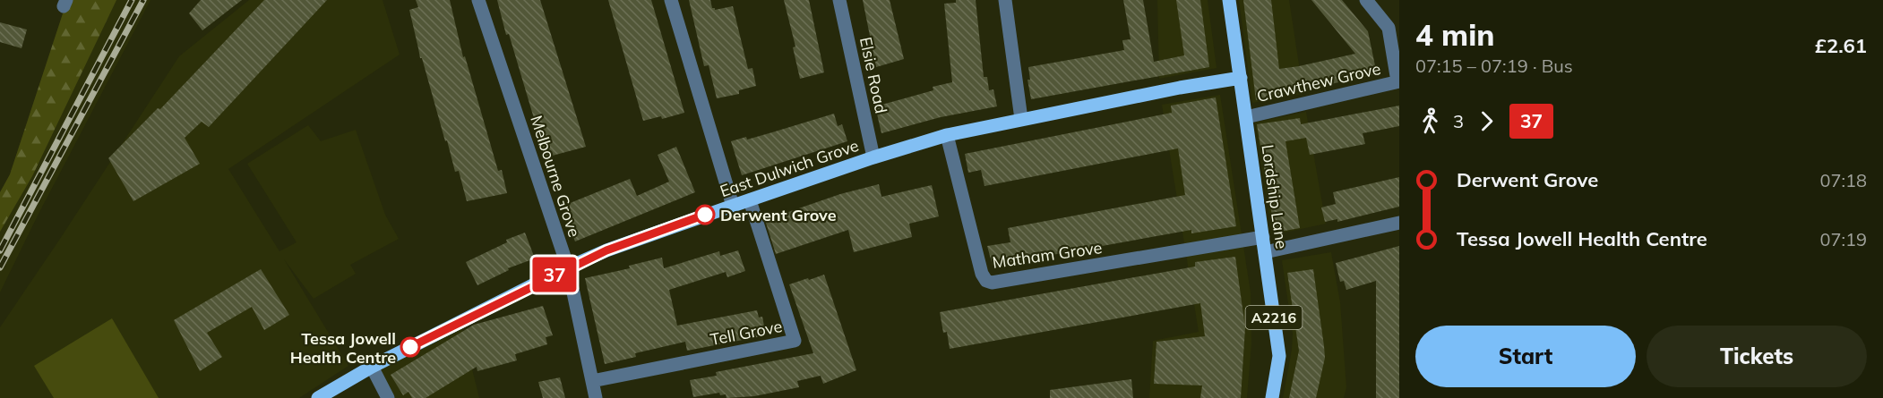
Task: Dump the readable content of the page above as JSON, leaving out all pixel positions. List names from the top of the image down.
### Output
{
  "streets": {
    "main road": ["East Dulwich Grove", "Lordship Lane", "A2216"],
    "street": [
      "Elsie Road",
      "Crawthew Grove",
      "Melbourne Grove",
      "Matham Grove",
      "Tell Grove"
    ]
  },
  "crossings": [
    ["Elsie Road", "East Dulwich Grove"],
    ["Crawthew Grove", "Lordship Lane"],
    ["East Dulwich Grove", "Melbourne Grove"],
    ["East Dulwich Grove", "Lordship Lane"],
    ["East Dulwich Grove", "Matham Grove"],
    ["East Dulwich Grove", "Tell Grove"],
    ["Melbourne Grove", "Tell Grove"],
    ["Lordship Lane", "Matham Grove"]
  ],
  "places": ["Derwent Grove", "Tessa Jowell Health Centre"],
  "lines": ["bus line 37"],
  "page": {
    "on_map": "37",
    "heading": ["4 min", "07:15 – 07:19 · Bus", "£2.61"],
    "legs": ["3", "37"],
    "list": [
      {
        "name": "Derwent Grove",
        "value": "07:18"
      },
      {
        "name": "Tessa Jowell Health Centre",
        "value": "07:19"
      }
    ],
    "buttons": ["Start", "Tickets"]
  }
}
